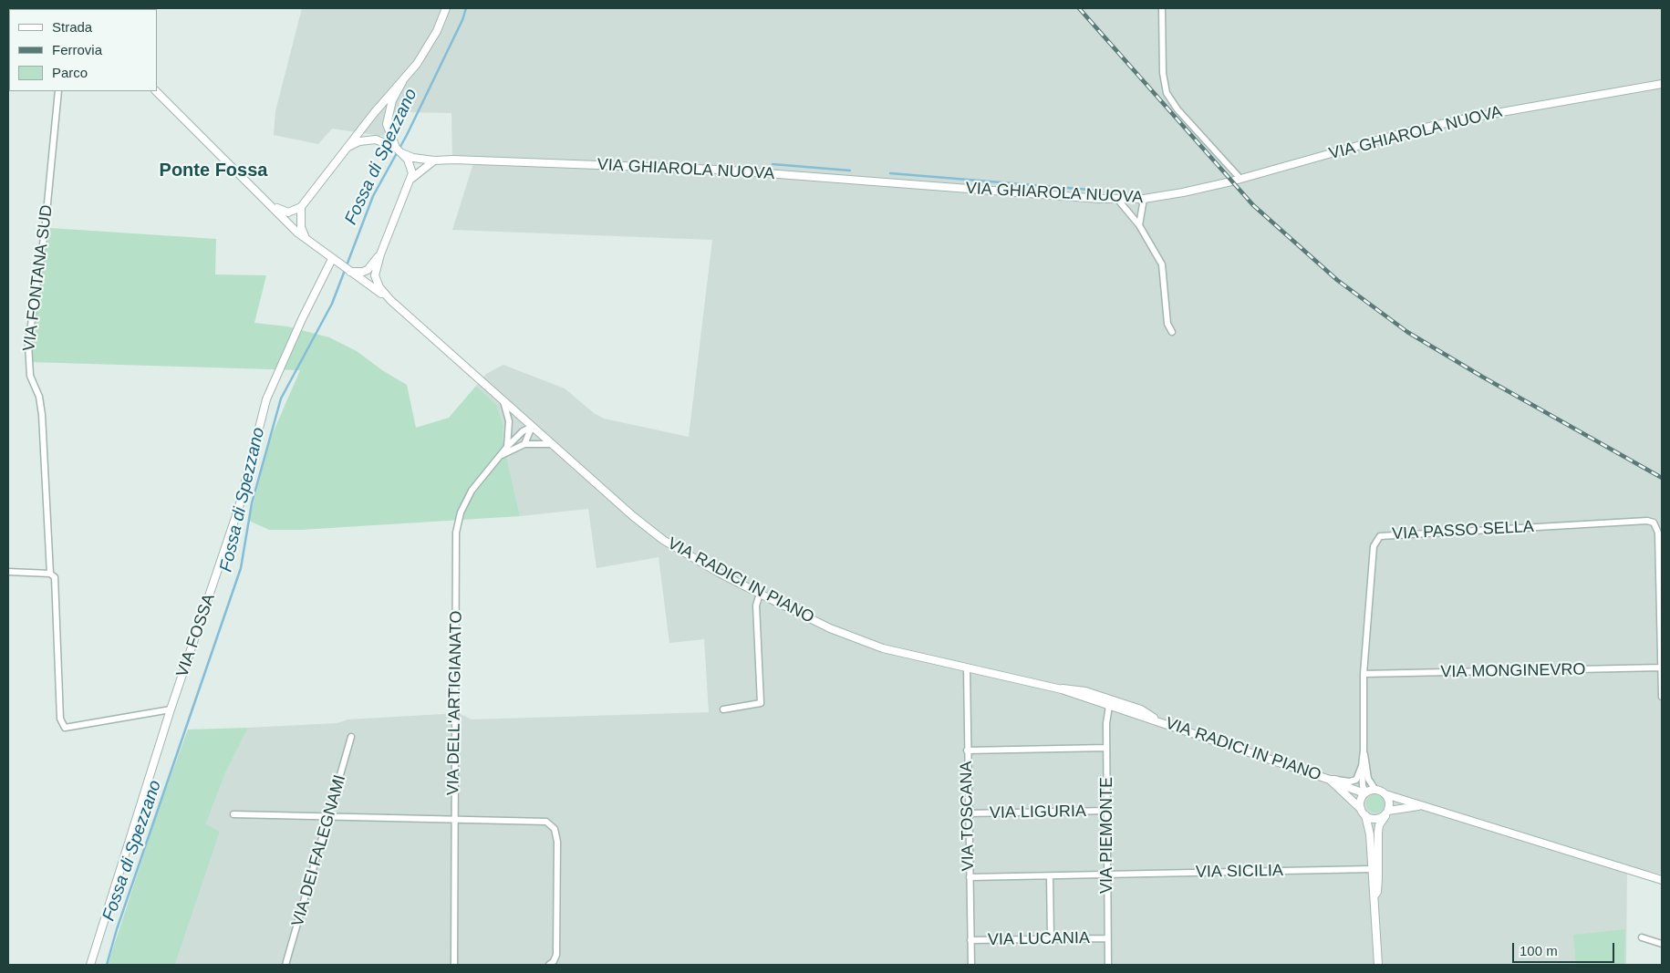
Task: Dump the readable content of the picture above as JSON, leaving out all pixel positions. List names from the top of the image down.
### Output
{
  "streets": {
    "street": [
      "VIA GHIAROLA NUOVA",
      "VIA FONTANA SUD",
      "VIA PASSO SELLA",
      "VIA RADICI IN PIANO",
      "VIA FOSSA",
      "VIA MONGINEVRO",
      "VIA DELL'ARTIGIANATO",
      "VIA LIGURIA",
      "VIA TOSCANA",
      "VIA PIEMONTE",
      "VIA DEI FALEGNAMI",
      "VIA SICILIA",
      "VIA LUCANIA"
    ]
  },
  "crossings": [
    ["VIA GHIAROLA NUOVA", "VIA FOSSA"],
    ["VIA FONTANA SUD", "VIA FOSSA"],
    ["VIA PASSO SELLA", "VIA RADICI IN PIANO"],
    ["VIA PASSO SELLA", "VIA MONGINEVRO"],
    ["VIA RADICI IN PIANO", "VIA DELL'ARTIGIANATO"],
    ["VIA RADICI IN PIANO", "VIA TOSCANA"],
    ["VIA LIGURIA", "VIA TOSCANA"],
    ["VIA LIGURIA", "VIA PIEMONTE"],
    ["VIA TOSCANA", "VIA SICILIA"],
    ["VIA TOSCANA", "VIA LUCANIA"],
    ["VIA PIEMONTE", "VIA SICILIA"],
    ["VIA PIEMONTE", "VIA LUCANIA"]
  ],
  "districts": ["Ponte Fossa"],
  "water": ["Fossa di Spezzano"],
  "legend": ["Strada", "Ferrovia", "Parco"],
  "scale_bar": "100 m"
}
